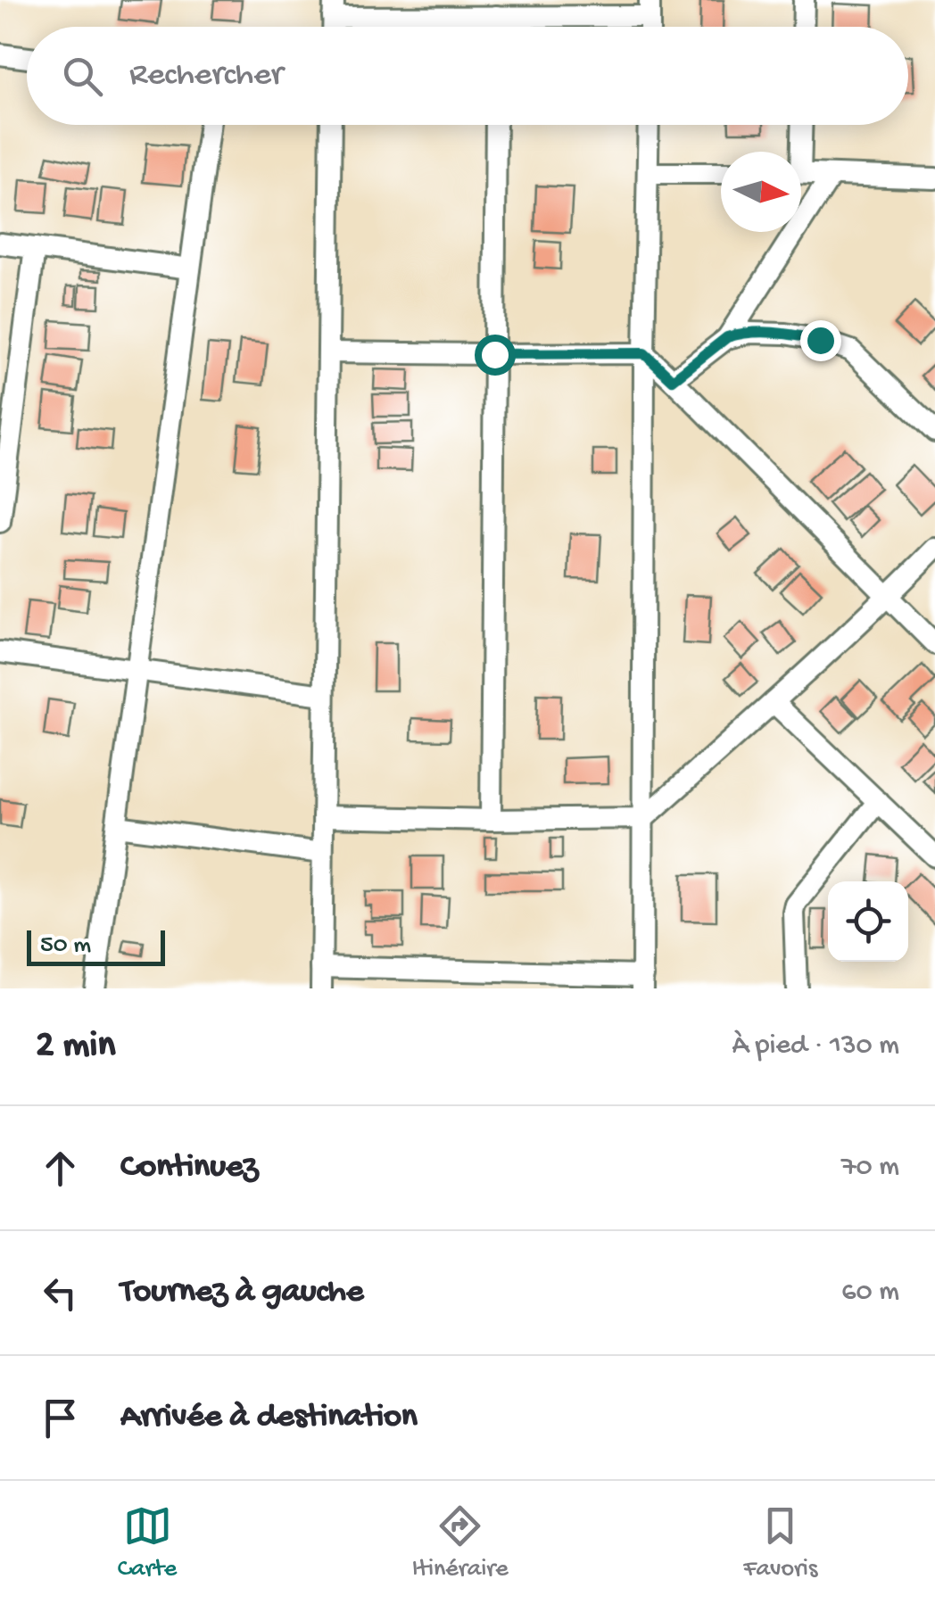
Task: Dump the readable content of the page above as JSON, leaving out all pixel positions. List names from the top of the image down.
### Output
{
  "scale_bar": "50 m",
  "north": "right",
  "page": {
    "search": "Rechercher",
    "scale": "50 m",
    "heading": ["2 min", "À pied · 130 m"],
    "list": [
      ["Continuez", "70 m"],
      ["Tournez à gauche", "60 m"],
      "Arrivée à destination"
    ],
    "nav": ["Carte", "Itinéraire", "Favoris"]
  }
}
